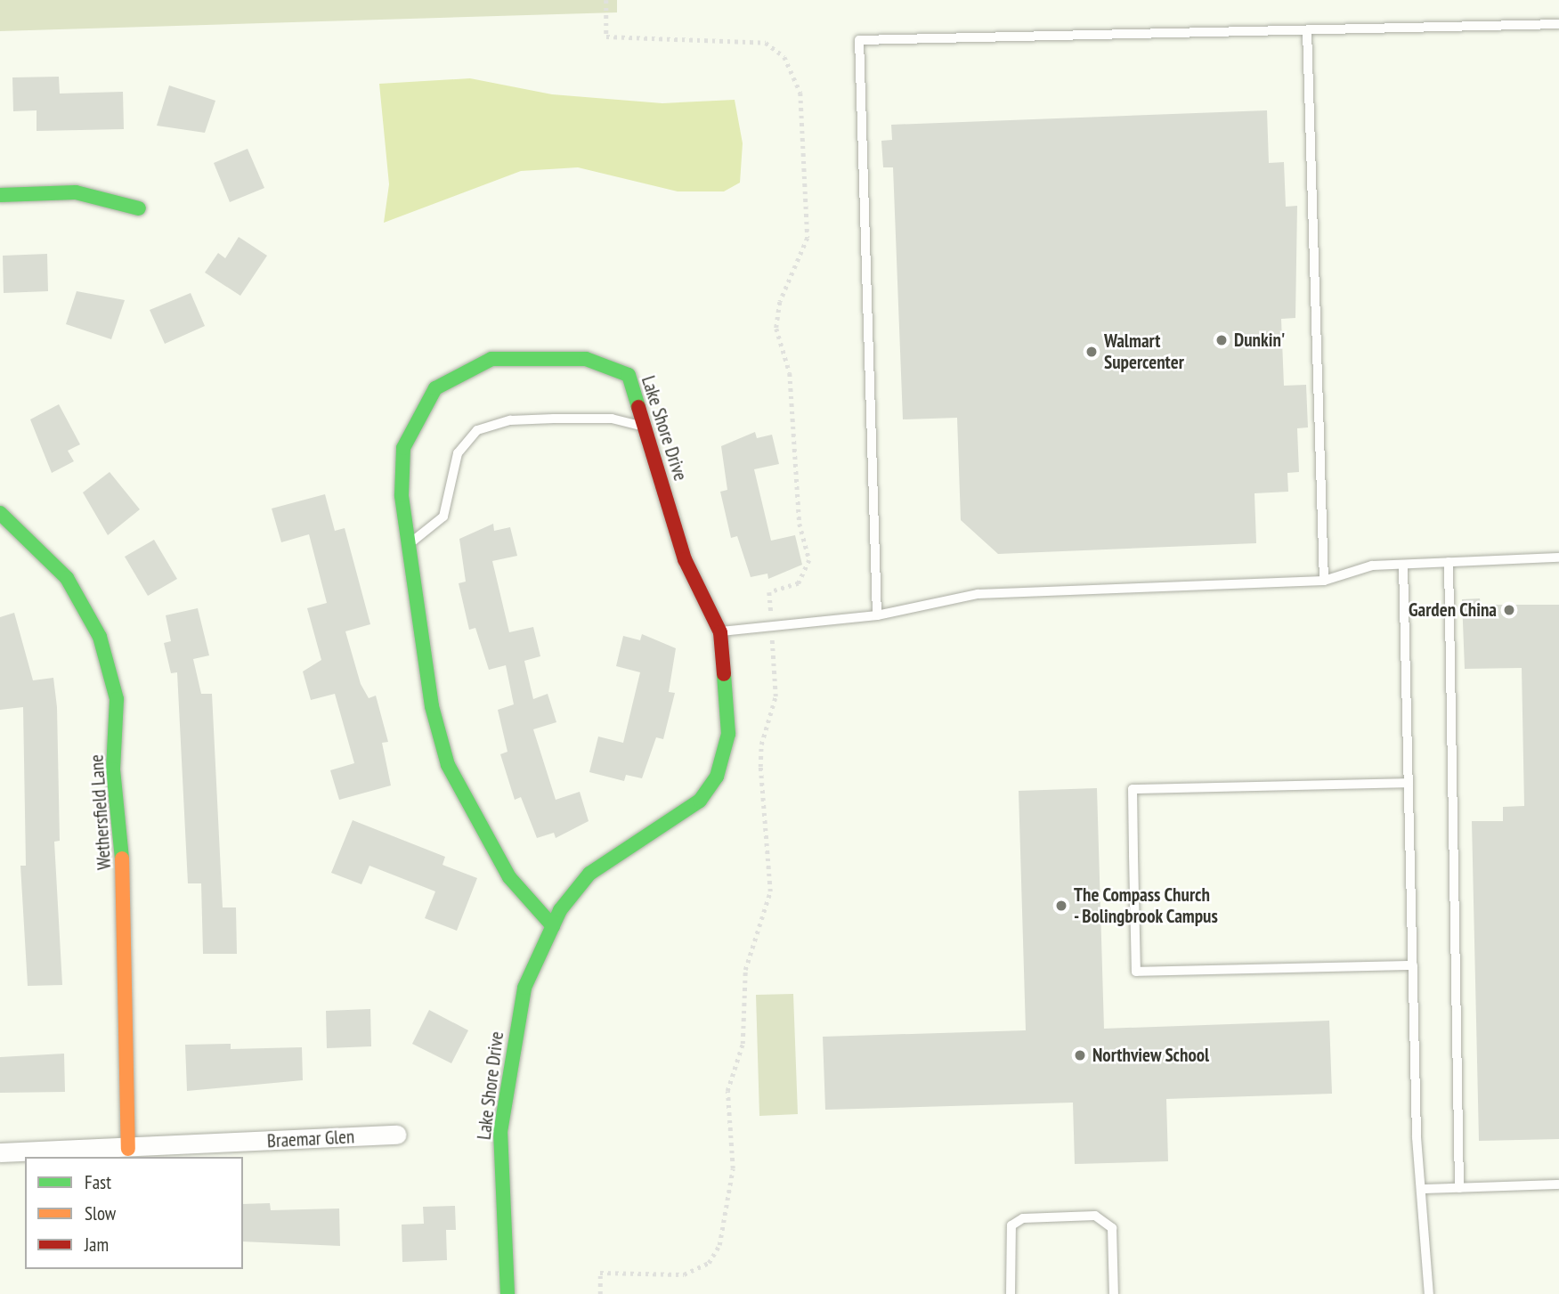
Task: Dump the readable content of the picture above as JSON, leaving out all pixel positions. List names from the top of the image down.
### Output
{
  "streets": {
    "street": ["Lake Shore Drive", "Wethersfield Lane", "Braemar Glen"]
  },
  "crossings": [
    ["Wethersfield Lane", "Braemar Glen"]
  ],
  "places": [
    "Dunkin'",
    "Walmart Supercenter",
    "Garden China",
    "The Compass Church - Bolingbrook Campus",
    "Northview School"
  ],
  "legend": ["Fast", "Slow", "Jam"]
}
